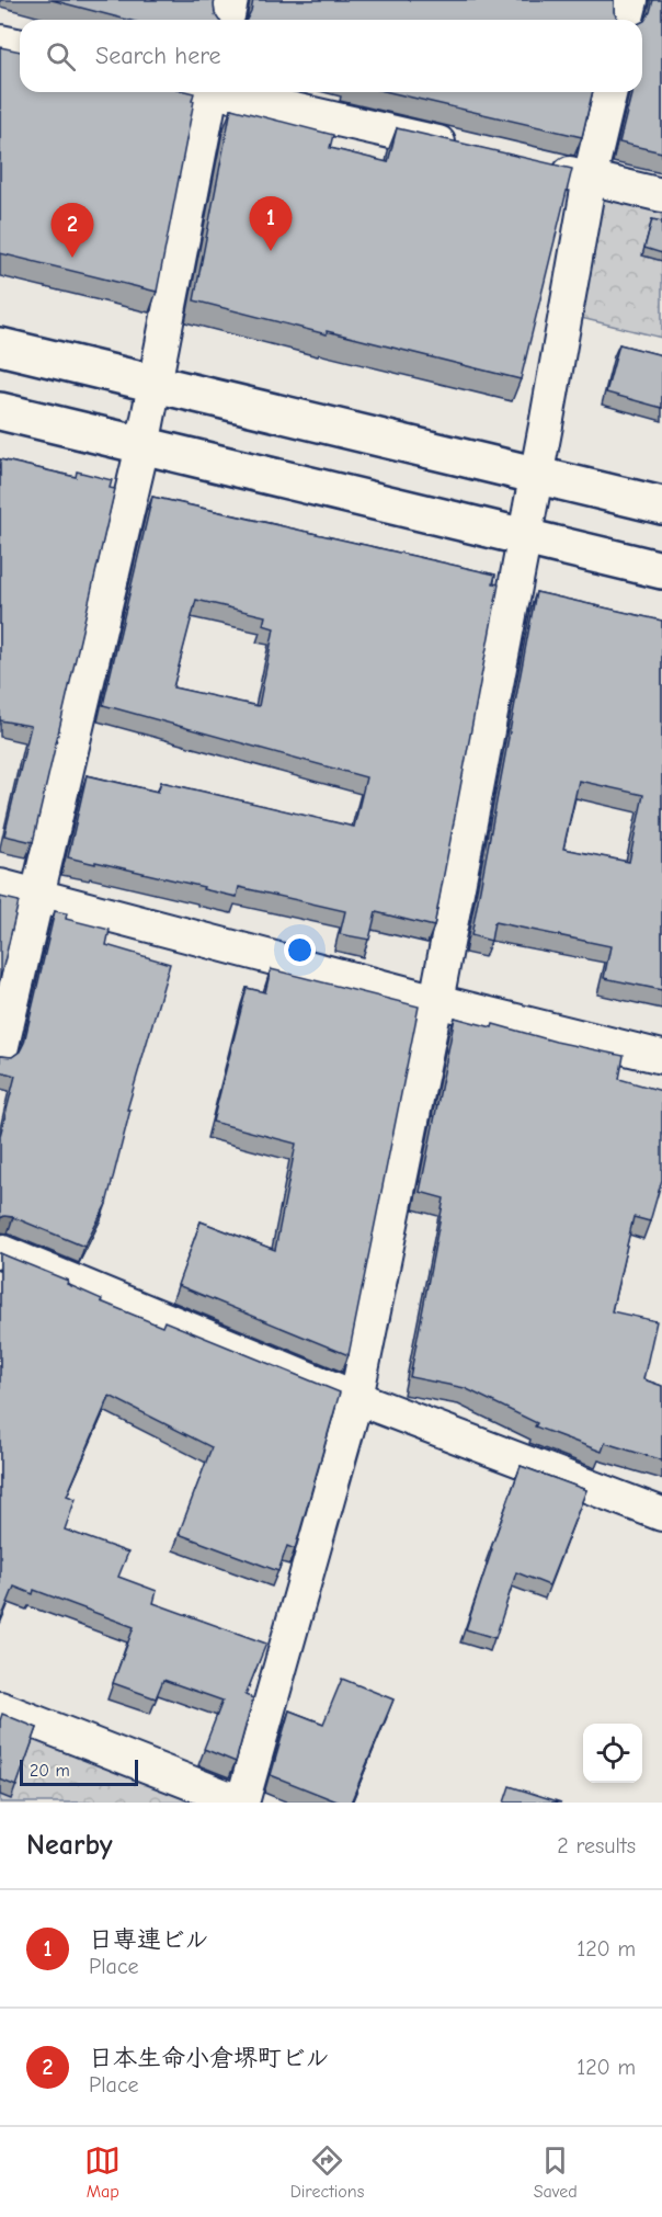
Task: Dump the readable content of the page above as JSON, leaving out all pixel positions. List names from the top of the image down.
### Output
{
  "scale_bar": "20 m",
  "page": {
    "search": "Search here",
    "pins": ["1", "2"],
    "scale": "20 m",
    "heading": ["Nearby", "2 results"],
    "list": [
      {
        "mark": "1",
        "name": "日専連ビル",
        "note": "Place",
        "value": "120 m"
      },
      {
        "mark": "2",
        "name": "日本生命小倉堺町ビル",
        "note": "Place",
        "value": "120 m"
      }
    ],
    "nav": ["Map", "Directions", "Saved"]
  }
}
